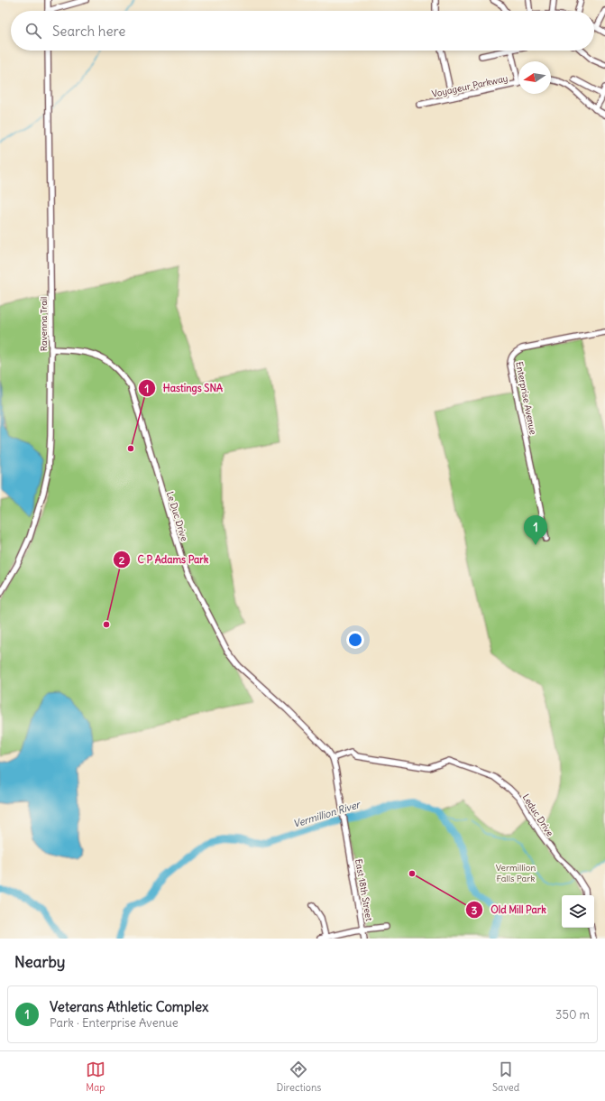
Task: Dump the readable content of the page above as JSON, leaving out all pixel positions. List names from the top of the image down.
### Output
{
  "streets": {
    "street": [
      "Voyageur Parkway",
      "Ravenna Trail",
      "Enterprise Avenue",
      "Le Duc Drive",
      "Leduc Drive",
      "East 18th Street"
    ]
  },
  "crossings": [
    ["Ravenna Trail", "Le Duc Drive"],
    ["Le Duc Drive", "Leduc Drive"],
    ["Le Duc Drive", "East 18th Street"],
    ["Leduc Drive", "East 18th Street"]
  ],
  "water": ["Vermillion River"],
  "parks": ["Vermillion Falls Park"],
  "places": ["Hastings SNA", "C P Adams Park", "Old Mill Park"],
  "north": "left",
  "page": {
    "search": "Search here",
    "pins": "1",
    "heading": "Nearby",
    "list": [
      {
        "mark": "1",
        "name": "Veterans Athletic Complex",
        "note": "Park · Enterprise Avenue",
        "value": "350 m"
      }
    ],
    "nav": ["Map", "Directions", "Saved"]
  }
}
